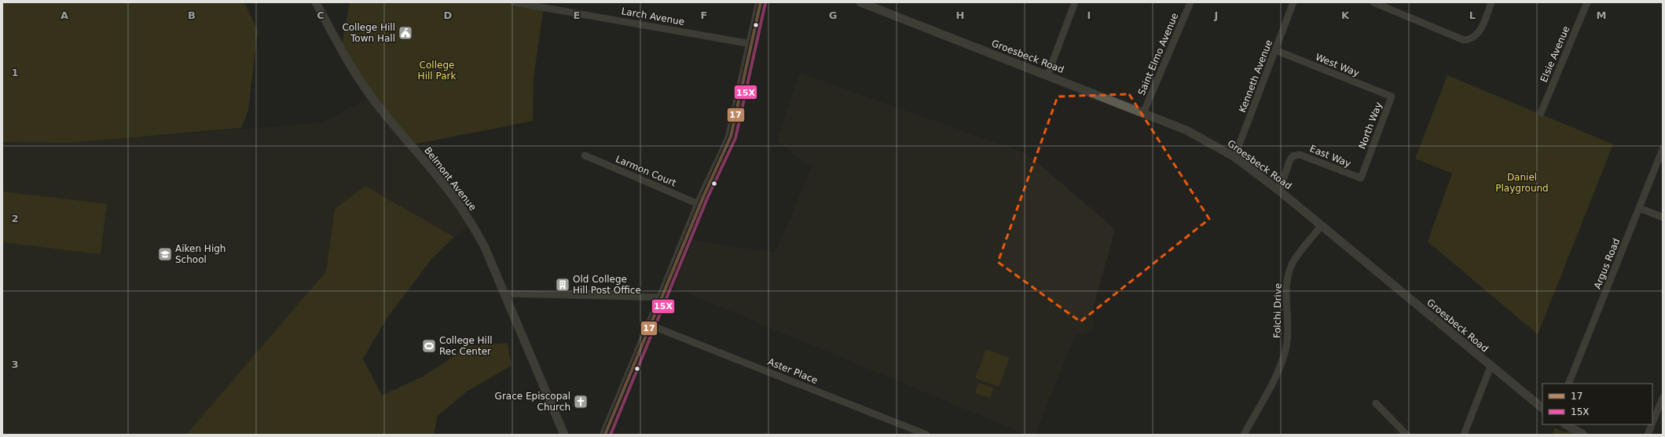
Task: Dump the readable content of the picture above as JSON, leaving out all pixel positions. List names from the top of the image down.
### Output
{
  "streets": {
    "street": [
      "Larch Avenue",
      "Saint Elmo Avenue",
      "Elsie Avenue",
      "Groesbeck Road",
      "West Way",
      "Kenneth Avenue",
      "North Way",
      "East Way",
      "Larmon Court",
      "Belmont Avenue",
      "Argus Road",
      "Folchi Drive",
      "Aster Place"
    ]
  },
  "crossings": [
    ["Saint Elmo Avenue", "Groesbeck Road"],
    ["Groesbeck Road", "Kenneth Avenue"],
    ["Groesbeck Road", "East Way"],
    ["Groesbeck Road", "Folchi Drive"],
    ["West Way", "Kenneth Avenue"],
    ["West Way", "North Way"],
    ["North Way", "East Way"]
  ],
  "parks": ["College Hill Park", "Daniel Playground"],
  "places": {
    "public building": ["College Hill Town Hall"],
    "school or university": ["Aiken High School"],
    "building": ["Old College Hill Post Office"],
    "sports": ["College Hill Rec Center"],
    "church": ["Grace Episcopal Church"]
  },
  "lines": ["transit line 17", "transit line 15X"],
  "legend": ["17", "15X"],
  "grid": {
    "columns": [
      "A",
      "B",
      "C",
      "D",
      "E",
      "F",
      "G",
      "H",
      "I",
      "J",
      "K",
      "L",
      "M"
    ],
    "rows": ["1", "2", "3"]
  }
}
